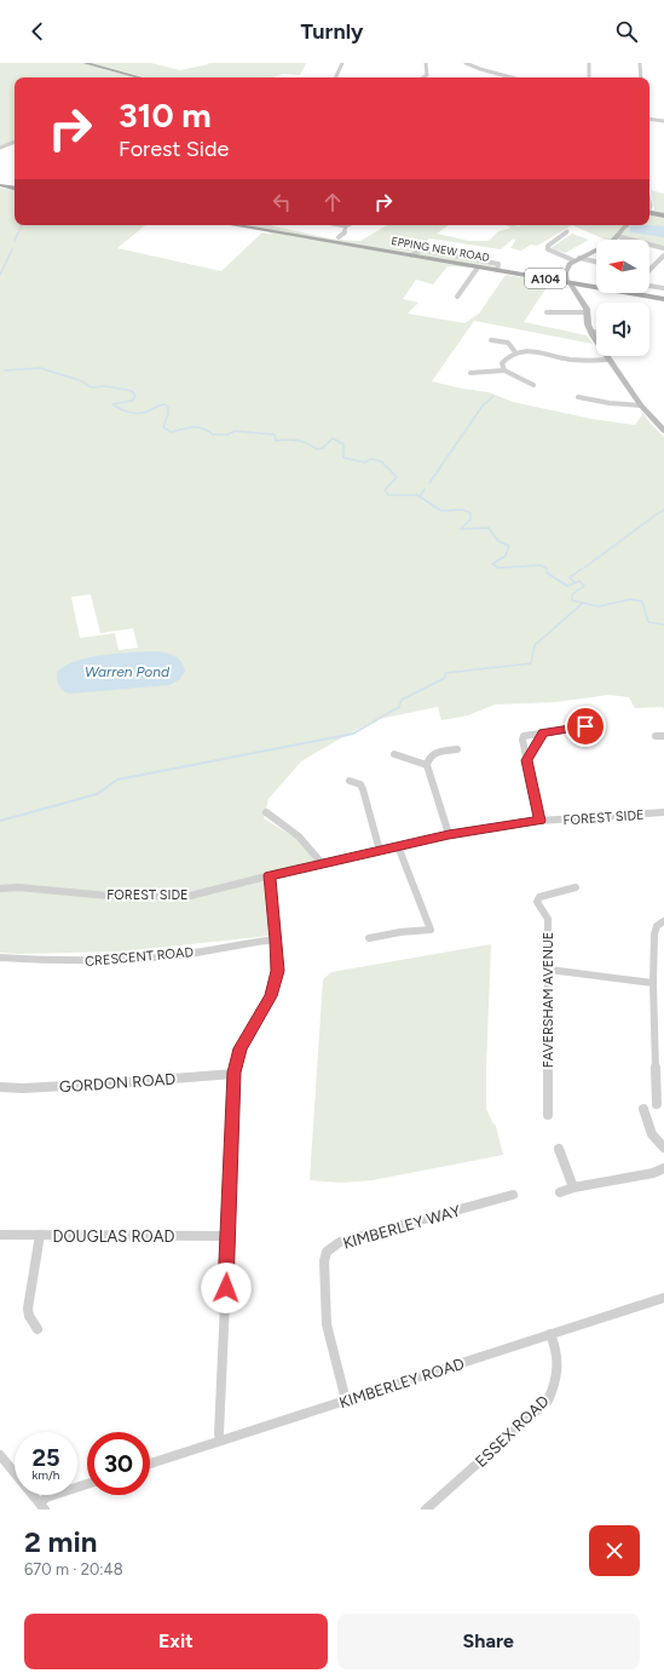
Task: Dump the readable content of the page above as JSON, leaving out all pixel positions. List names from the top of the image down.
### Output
{
  "streets": {
    "main road": ["EPPING NEW ROAD", "A104"],
    "street": [
      "FOREST SIDE",
      "CRESCENT ROAD",
      "FAVERSHAM AVENUE",
      "GORDON ROAD",
      "KIMBERLEY WAY",
      "DOUGLAS ROAD",
      "KIMBERLEY ROAD",
      "ESSEX ROAD"
    ]
  },
  "crossings": [
    ["KIMBERLEY WAY", "KIMBERLEY ROAD"],
    ["KIMBERLEY ROAD", "ESSEX ROAD"]
  ],
  "water": ["Warren Pond"],
  "north": "left",
  "page": {
    "header": "Turnly",
    "turn": ["310 m", "Forest Side"],
    "speed": "25 km/h",
    "limit": "30",
    "heading": ["2 min", "670 m · 20:48"],
    "buttons": ["Exit", "Share"]
  }
}
